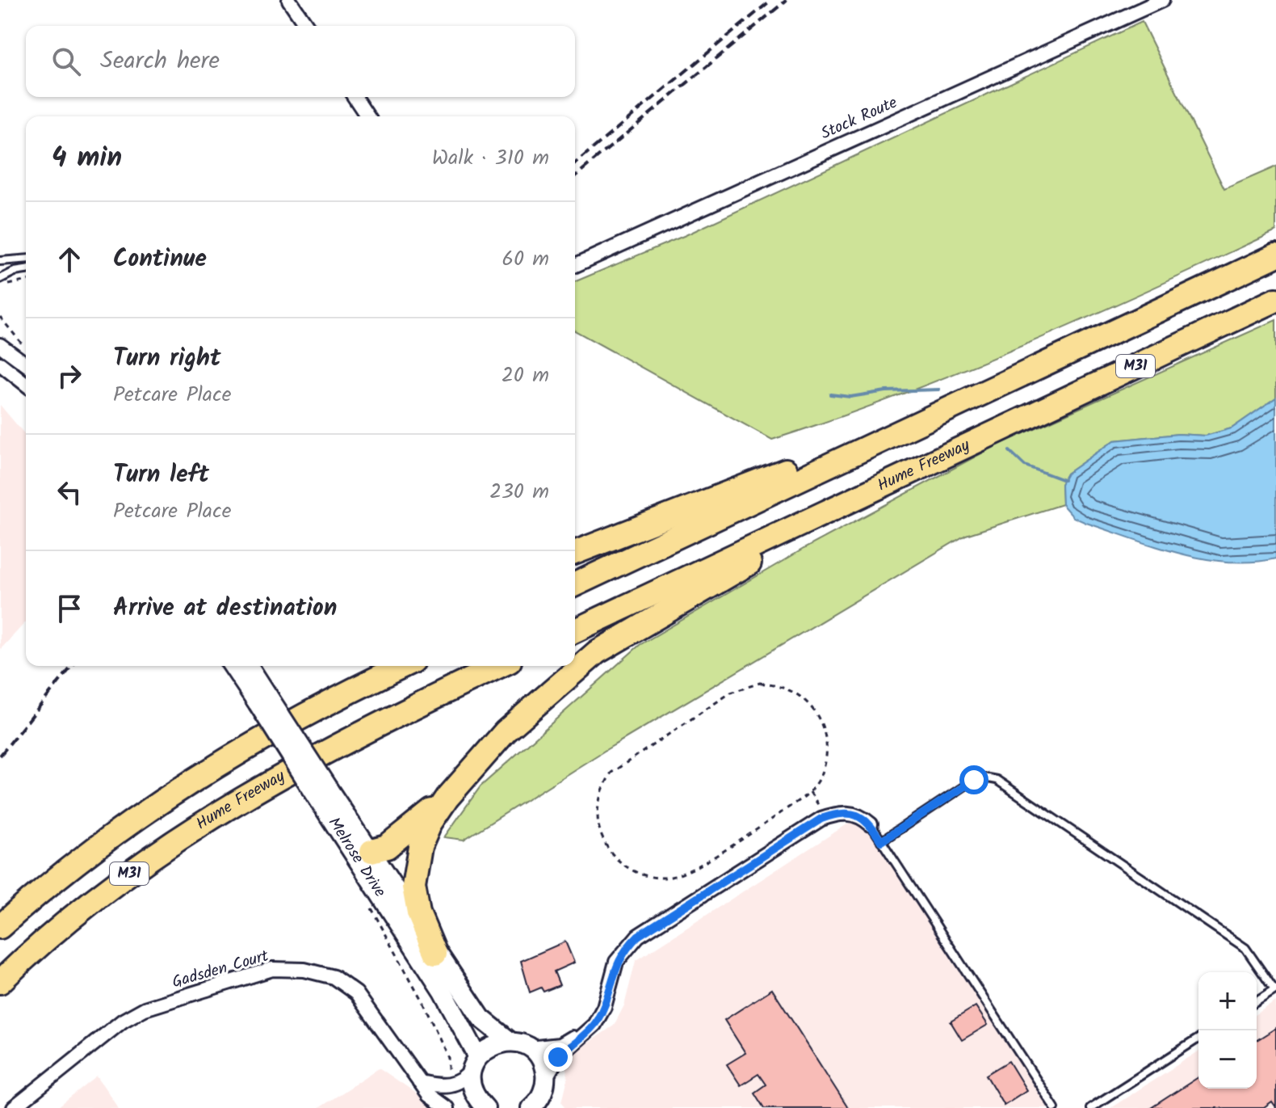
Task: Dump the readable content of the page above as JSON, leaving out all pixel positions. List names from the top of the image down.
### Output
{
  "streets": {
    "highway": ["M31", "Hume Freeway"],
    "main road": ["Melrose Drive"],
    "street": ["Stock Route", "Gadsden Court"]
  },
  "page": {
    "search": "Search here",
    "heading": ["4 min", "Walk · 310 m"],
    "list": [
      ["Continue", "60 m"],
      ["Turn right", "Petcare Place", "20 m"],
      ["Turn left", "Petcare Place", "230 m"],
      "Arrive at destination"
    ],
    "map_buttons": ["+", "−"]
  }
}
